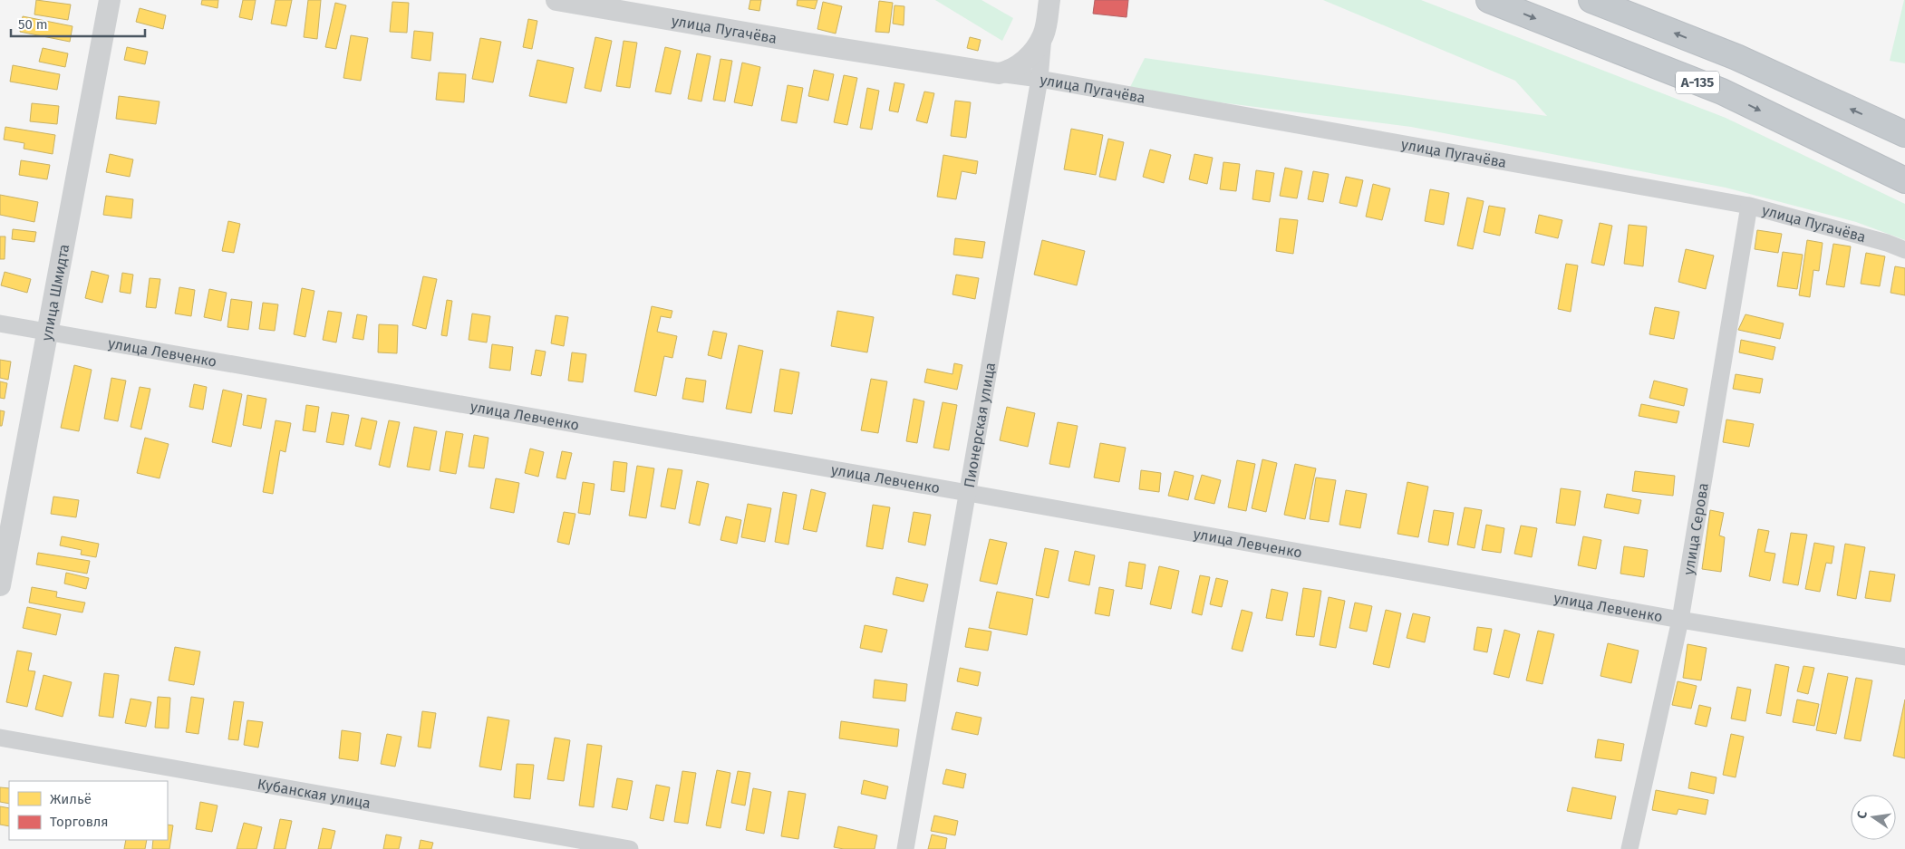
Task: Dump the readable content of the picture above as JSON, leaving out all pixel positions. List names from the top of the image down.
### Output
{
  "streets": {
    "highway": ["А-135"],
    "street": [
      "улица Пугачёва",
      "улица Шмидта",
      "улица Левченко",
      "Пионерская улица",
      "улица Серова",
      "Кубанская улица"
    ]
  },
  "crossings": [
    ["улица Пугачёва", "Пионерская улица"],
    ["улица Пугачёва", "улица Серова"],
    ["улица Шмидта", "улица Левченко"],
    ["улица Левченко", "Пионерская улица"],
    ["улица Левченко", "улица Серова"]
  ],
  "legend": ["Жильё", "Торговля"],
  "scale_bar": "50 m",
  "north": "left"
}
